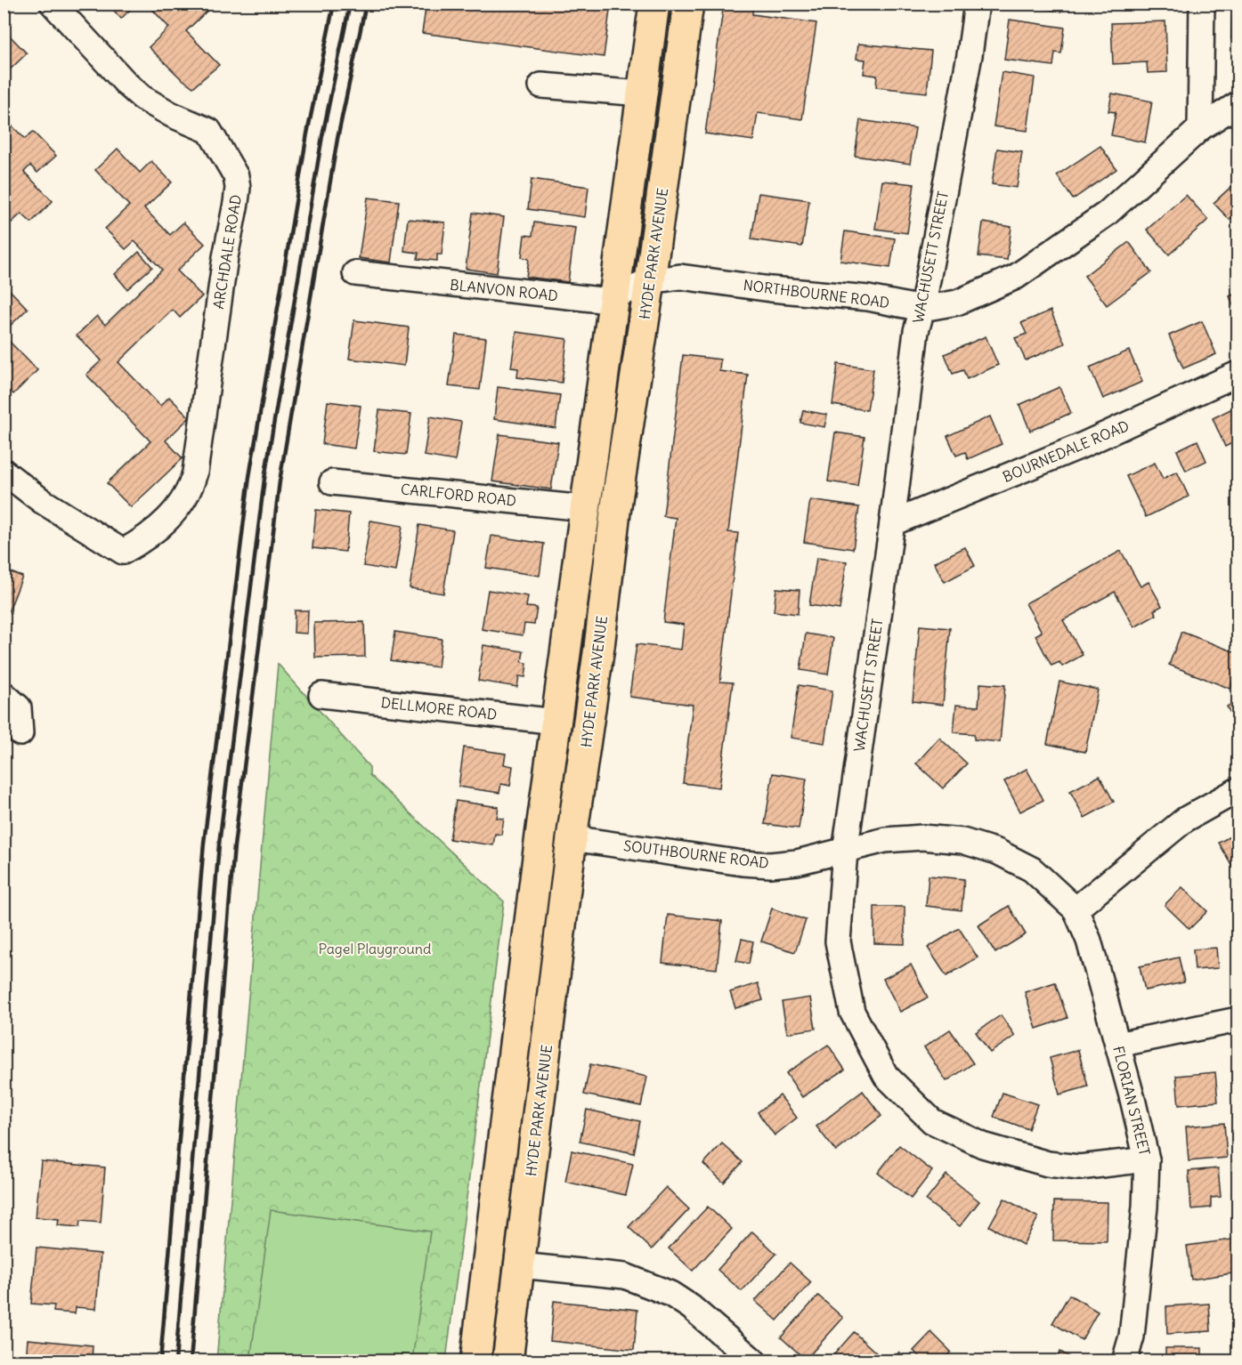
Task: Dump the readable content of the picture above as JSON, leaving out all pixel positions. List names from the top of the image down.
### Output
{
  "streets": {
    "main road": ["HYDE PARK AVENUE"],
    "street": [
      "ARCHDALE ROAD",
      "WACHUSETT STREET",
      "BLANVON ROAD",
      "NORTHBOURNE ROAD",
      "BOURNEDALE ROAD",
      "CARLFORD ROAD",
      "DELLMORE ROAD",
      "SOUTHBOURNE ROAD",
      "FLORIAN STREET"
    ]
  },
  "crossings": [
    ["HYDE PARK AVENUE", "BLANVON ROAD"],
    ["HYDE PARK AVENUE", "NORTHBOURNE ROAD"],
    ["HYDE PARK AVENUE", "CARLFORD ROAD"],
    ["HYDE PARK AVENUE", "DELLMORE ROAD"],
    ["HYDE PARK AVENUE", "SOUTHBOURNE ROAD"],
    ["WACHUSETT STREET", "NORTHBOURNE ROAD"],
    ["WACHUSETT STREET", "BOURNEDALE ROAD"],
    ["WACHUSETT STREET", "SOUTHBOURNE ROAD"],
    ["WACHUSETT STREET", "FLORIAN STREET"],
    ["BLANVON ROAD", "NORTHBOURNE ROAD"],
    ["SOUTHBOURNE ROAD", "FLORIAN STREET"]
  ],
  "parks": ["Pagel Playground"]
}
